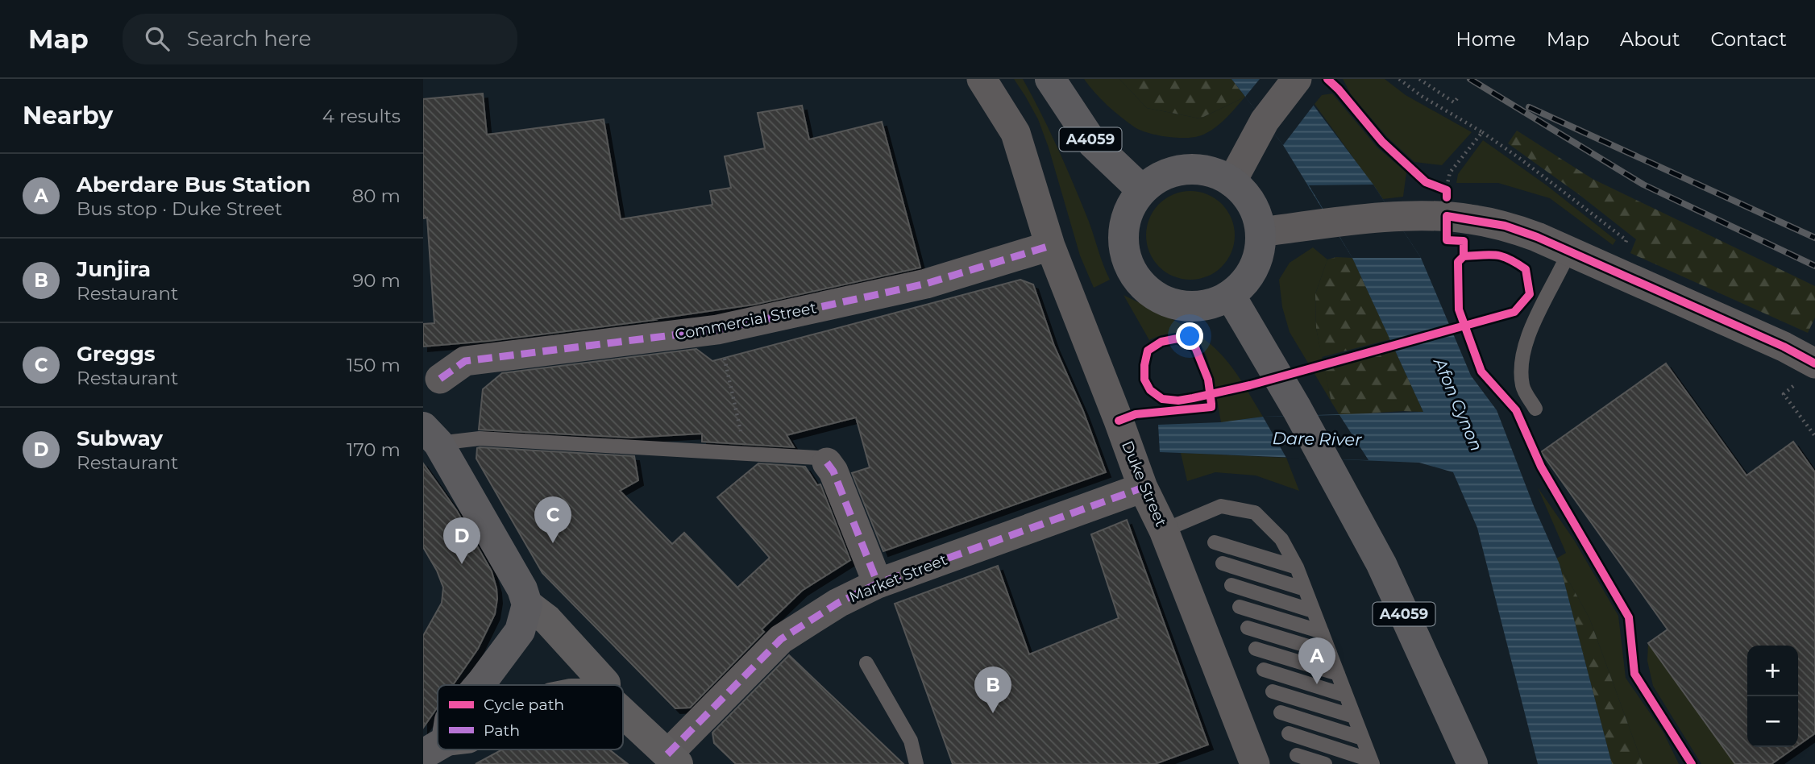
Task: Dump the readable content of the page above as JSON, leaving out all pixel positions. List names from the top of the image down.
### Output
{
  "streets": {
    "main road": ["A4059"],
    "street": ["Commercial Street", "Duke Street", "Market Street"]
  },
  "crossings": [
    ["Commercial Street", "Duke Street"],
    ["Duke Street", "Market Street"]
  ],
  "water": ["Afon Cynon", "Dare River"],
  "legend": ["Cycle path", "Path"],
  "page": {
    "header": "Map",
    "search": "Search here",
    "nav": [
      "Home",
      "Map",
      "About",
      "Contact"
    ],
    "heading": ["Nearby", "4 results"],
    "list": [
      {
        "mark": "A",
        "name": "Aberdare Bus Station",
        "note": "Bus stop · Duke Street",
        "value": "80 m"
      },
      {
        "mark": "B",
        "name": "Junjira",
        "note": "Restaurant",
        "value": "90 m"
      },
      {
        "mark": "C",
        "name": "Greggs",
        "note": "Restaurant",
        "value": "150 m"
      },
      {
        "mark": "D",
        "name": "Subway",
        "note": "Restaurant",
        "value": "170 m"
      }
    ],
    "pins": [
      "C",
      "D",
      "A",
      "B"
    ],
    "map_buttons": ["+", "−"]
  }
}
